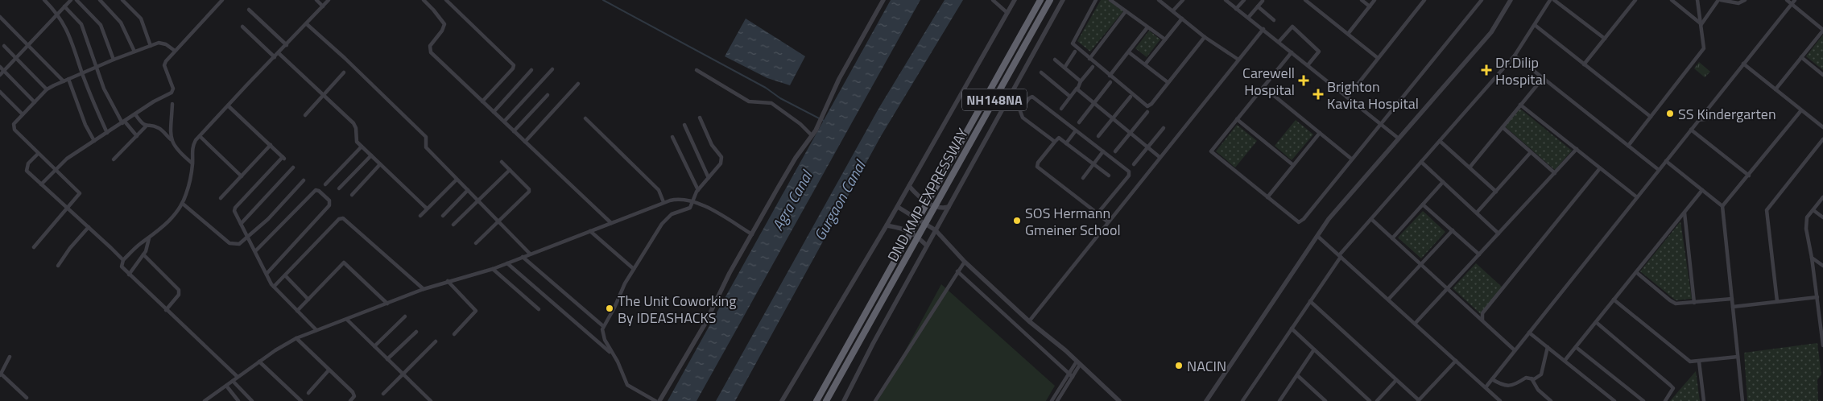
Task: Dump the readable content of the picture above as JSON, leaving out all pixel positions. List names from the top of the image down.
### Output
{
  "streets": {
    "highway": ["NH148NA", "DND KMP EXPRESSWAY"]
  },
  "water": ["Agra Canal", "Gurgaon Canal"],
  "places": {
    "health": ["Dr.Dilip Hospital", "Carewell Hospital", "Brighton Kavita Hospital"],
    "other": [
      "SS Kindergarten",
      "SOS Hermann Gmeiner School",
      "The Unit Coworking By IDEASHACKS",
      "NACIN"
    ]
  }
}
